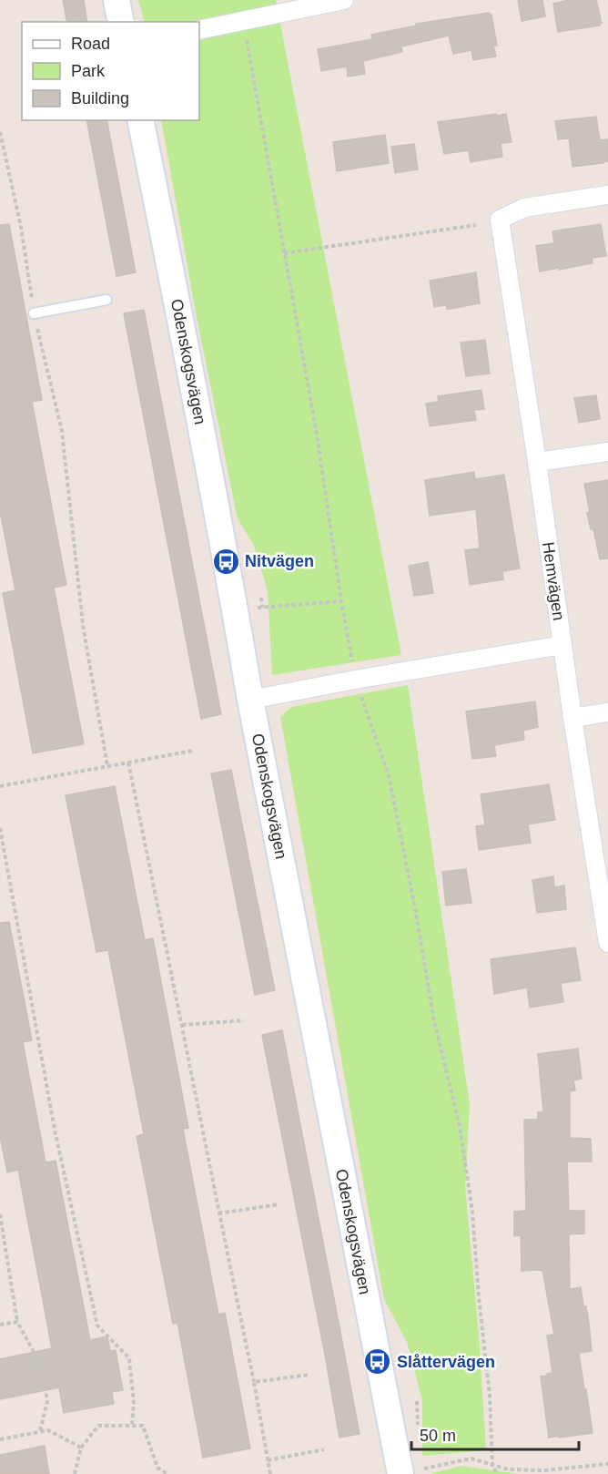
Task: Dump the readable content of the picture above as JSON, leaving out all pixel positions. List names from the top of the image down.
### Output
{
  "streets": {
    "street": ["Odenskogsvägen", "Hemvägen"]
  },
  "places": {
    "bus stop": ["Nitvägen", "Slåttervägen"]
  },
  "legend": ["Road", "Park", "Building"],
  "scale_bar": "50 m"
}
